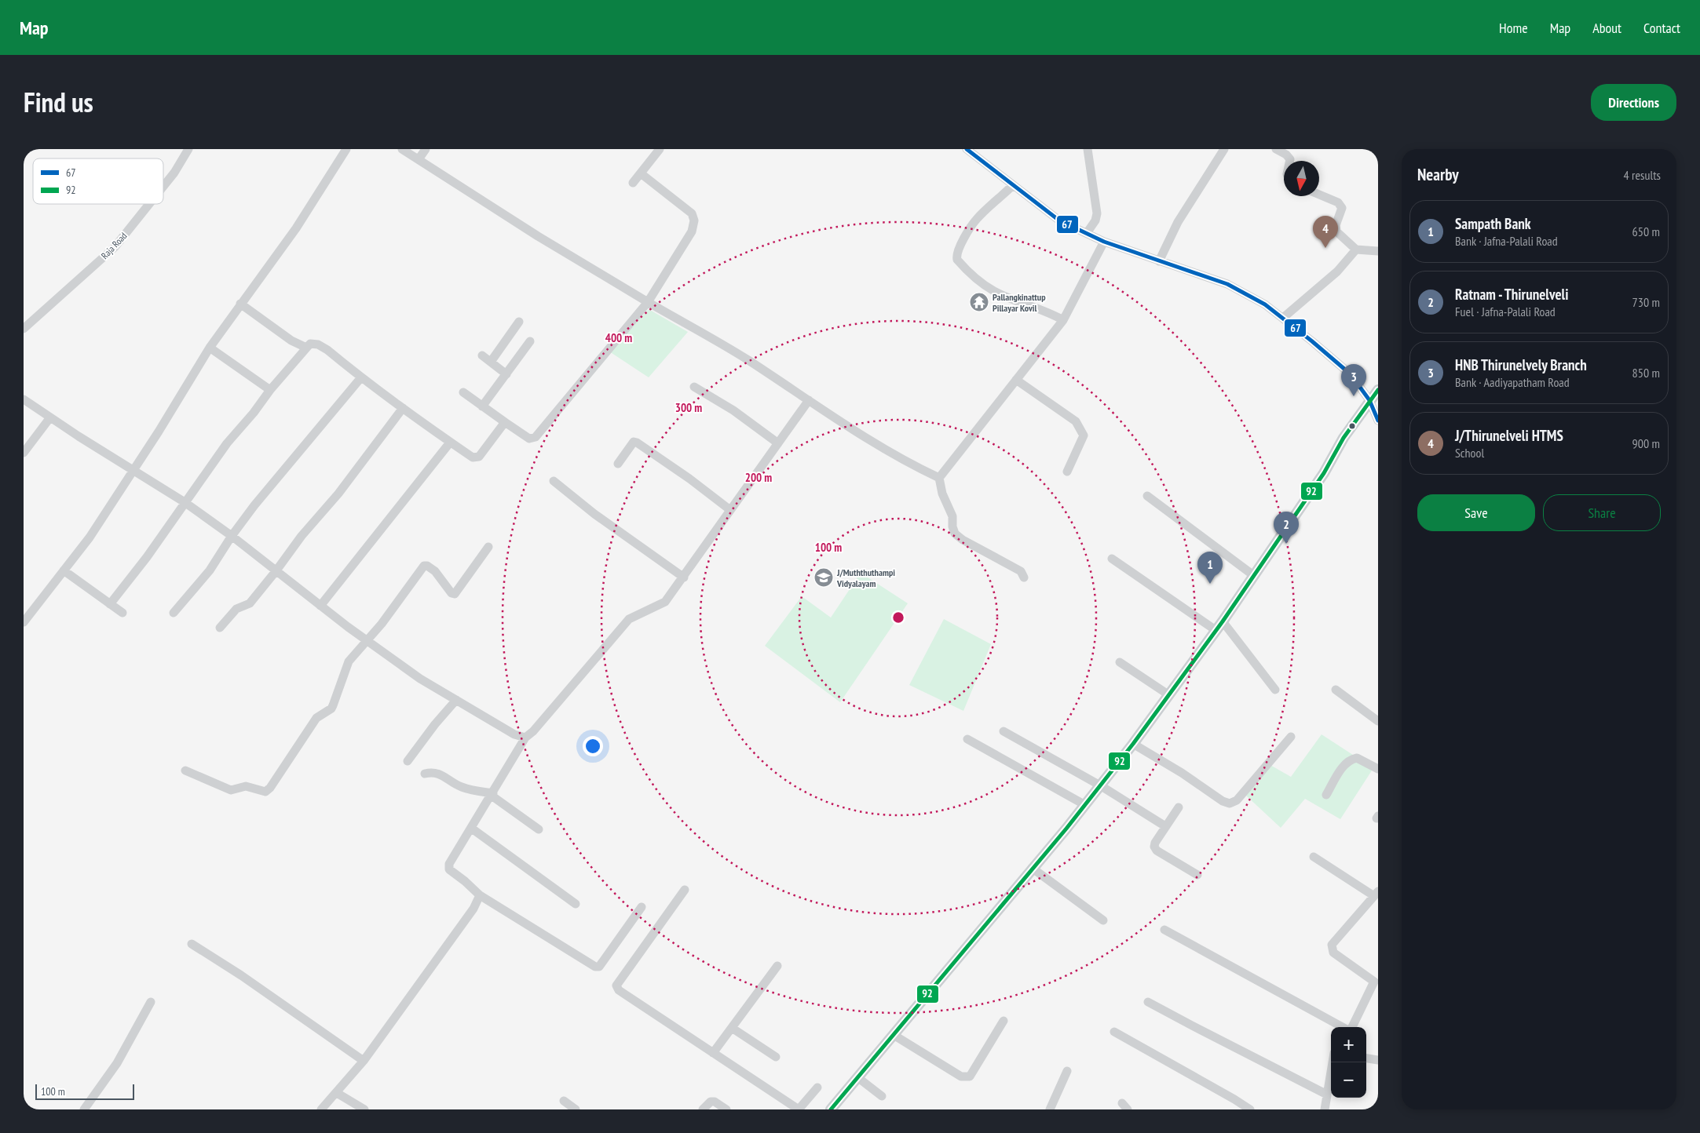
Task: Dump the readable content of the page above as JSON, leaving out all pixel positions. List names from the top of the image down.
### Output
{
  "streets": {
    "street": ["Raja Road"]
  },
  "places": {
    "temple": ["Pallangkinattup Pillayar Kovil"],
    "school or university": ["J/Muththuthampi Vidyalayam"]
  },
  "lines": ["transit line 67", "transit line 92"],
  "legend": ["67", "92"],
  "scale_bar": "100 m",
  "north": "bottom",
  "page": {
    "header": "Map",
    "nav": [
      "Home",
      "Map",
      "About",
      "Contact"
    ],
    "title": "Find us",
    "buttons": [
      "Directions",
      ["Save", "Share"]
    ],
    "heading": ["Nearby", "4 results"],
    "list": [
      {
        "mark": "1",
        "name": "Sampath Bank",
        "note": "Bank · Jafna-Palali Road",
        "value": "650 m"
      },
      {
        "mark": "2",
        "name": "Ratnam - Thirunelveli",
        "note": "Fuel · Jafna-Palali Road",
        "value": "730 m"
      },
      {
        "mark": "3",
        "name": "HNB Thirunelvely Branch",
        "note": "Bank · Aadiyapatham Road",
        "value": "850 m"
      },
      {
        "mark": "4",
        "name": "J/Thirunelveli HTMS",
        "note": "School",
        "value": "900 m"
      }
    ],
    "pins": [
      "4",
      "3",
      "2",
      "1"
    ],
    "map_buttons": ["+", "−"],
    "scale": "100 m"
  },
  "rings": [
    "400 m",
    "300 m",
    "200 m",
    "100 m"
  ]
}
